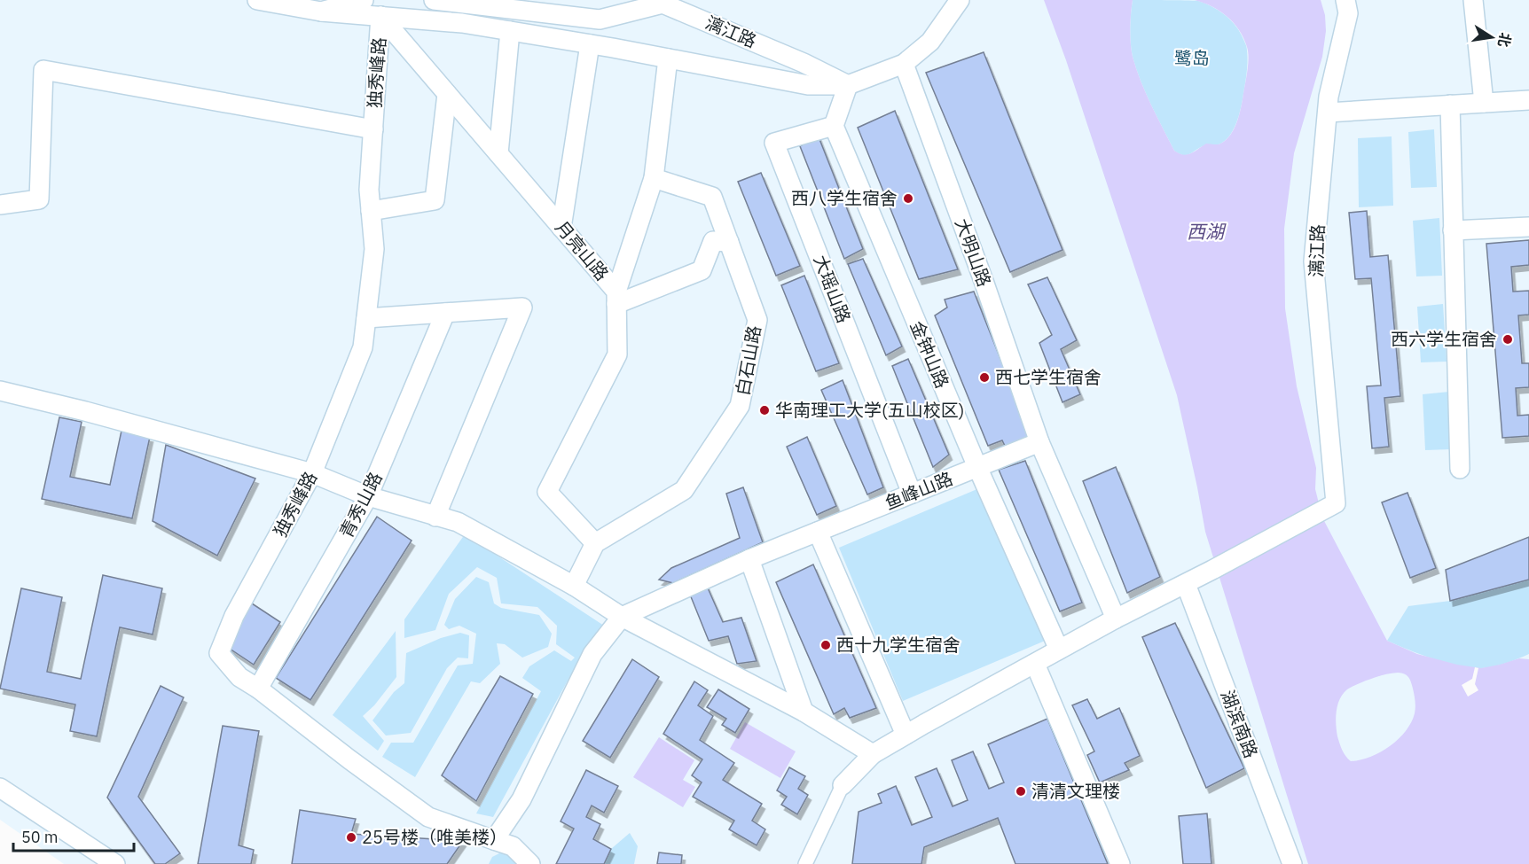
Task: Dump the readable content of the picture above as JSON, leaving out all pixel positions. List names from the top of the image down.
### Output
{
  "streets": {
    "street": [
      "漓江路",
      "独秀峰路",
      "月亮山路",
      "大明山路",
      "大瑶山路",
      "金钟山路",
      "白石山路",
      "鱼峰山路",
      "青秀山路",
      "湖滨南路"
    ]
  },
  "crossings": [
    ["漓江路", "湖滨南路"],
    ["独秀峰路", "月亮山路"],
    ["独秀峰路", "青秀山路"],
    ["大明山路", "鱼峰山路"],
    ["大瑶山路", "金钟山路"],
    ["大瑶山路", "鱼峰山路"],
    ["金钟山路", "鱼峰山路"]
  ],
  "water": ["西湖"],
  "parks": ["鹭岛"],
  "places": [
    "西八学生宿舍",
    "西六学生宿舍",
    "西七学生宿舍",
    "华南理工大学(五山校区)",
    "西十九学生宿舍",
    "清清文理楼",
    "25号楼（唯美楼）"
  ],
  "scale_bar": "50 m",
  "north": "right"
}
